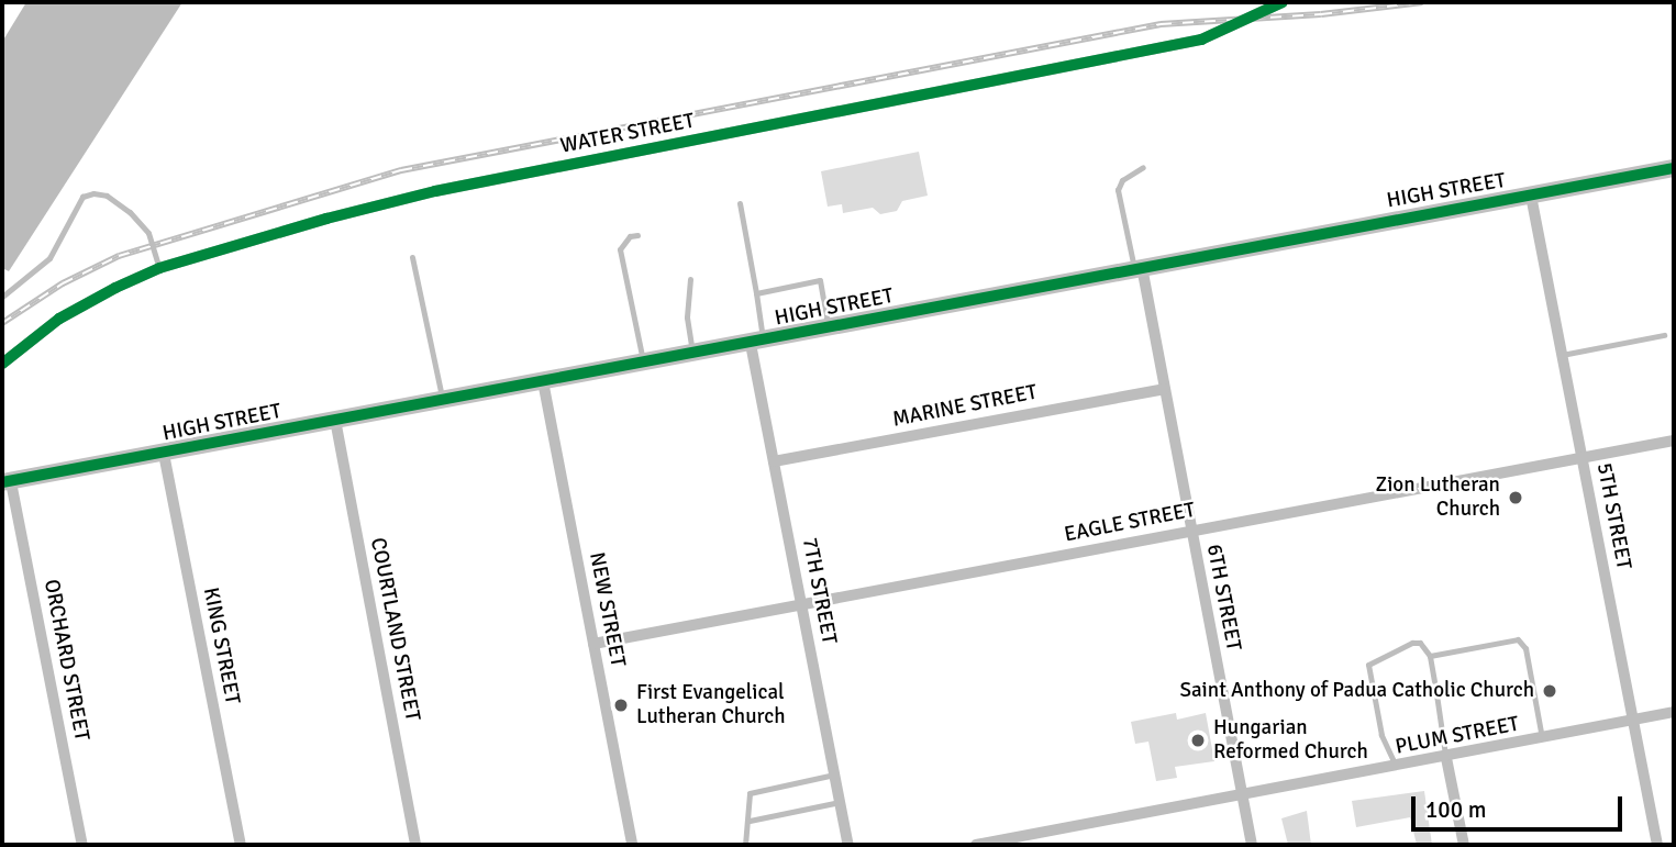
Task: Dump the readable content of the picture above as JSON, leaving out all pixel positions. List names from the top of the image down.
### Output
{
  "streets": {
    "street": [
      "WATER STREET",
      "HIGH STREET",
      "MARINE STREET",
      "5TH STREET",
      "EAGLE STREET",
      "7TH STREET",
      "6TH STREET",
      "NEW STREET",
      "COURTLAND STREET",
      "KING STREET",
      "ORCHARD STREET",
      "PLUM STREET"
    ]
  },
  "crossings": [
    ["HIGH STREET", "5TH STREET"],
    ["HIGH STREET", "7TH STREET"],
    ["HIGH STREET", "6TH STREET"],
    ["HIGH STREET", "NEW STREET"],
    ["HIGH STREET", "COURTLAND STREET"],
    ["HIGH STREET", "KING STREET"],
    ["HIGH STREET", "ORCHARD STREET"],
    ["MARINE STREET", "7TH STREET"],
    ["MARINE STREET", "6TH STREET"],
    ["5TH STREET", "EAGLE STREET"],
    ["5TH STREET", "PLUM STREET"],
    ["EAGLE STREET", "7TH STREET"],
    ["EAGLE STREET", "6TH STREET"],
    ["EAGLE STREET", "NEW STREET"],
    ["6TH STREET", "PLUM STREET"]
  ],
  "places": [
    "Zion Lutheran Church",
    "Saint Anthony of Padua Catholic Church",
    "First Evangelical Lutheran Church",
    "Hungarian Reformed Church"
  ],
  "scale_bar": "100 m"
}
